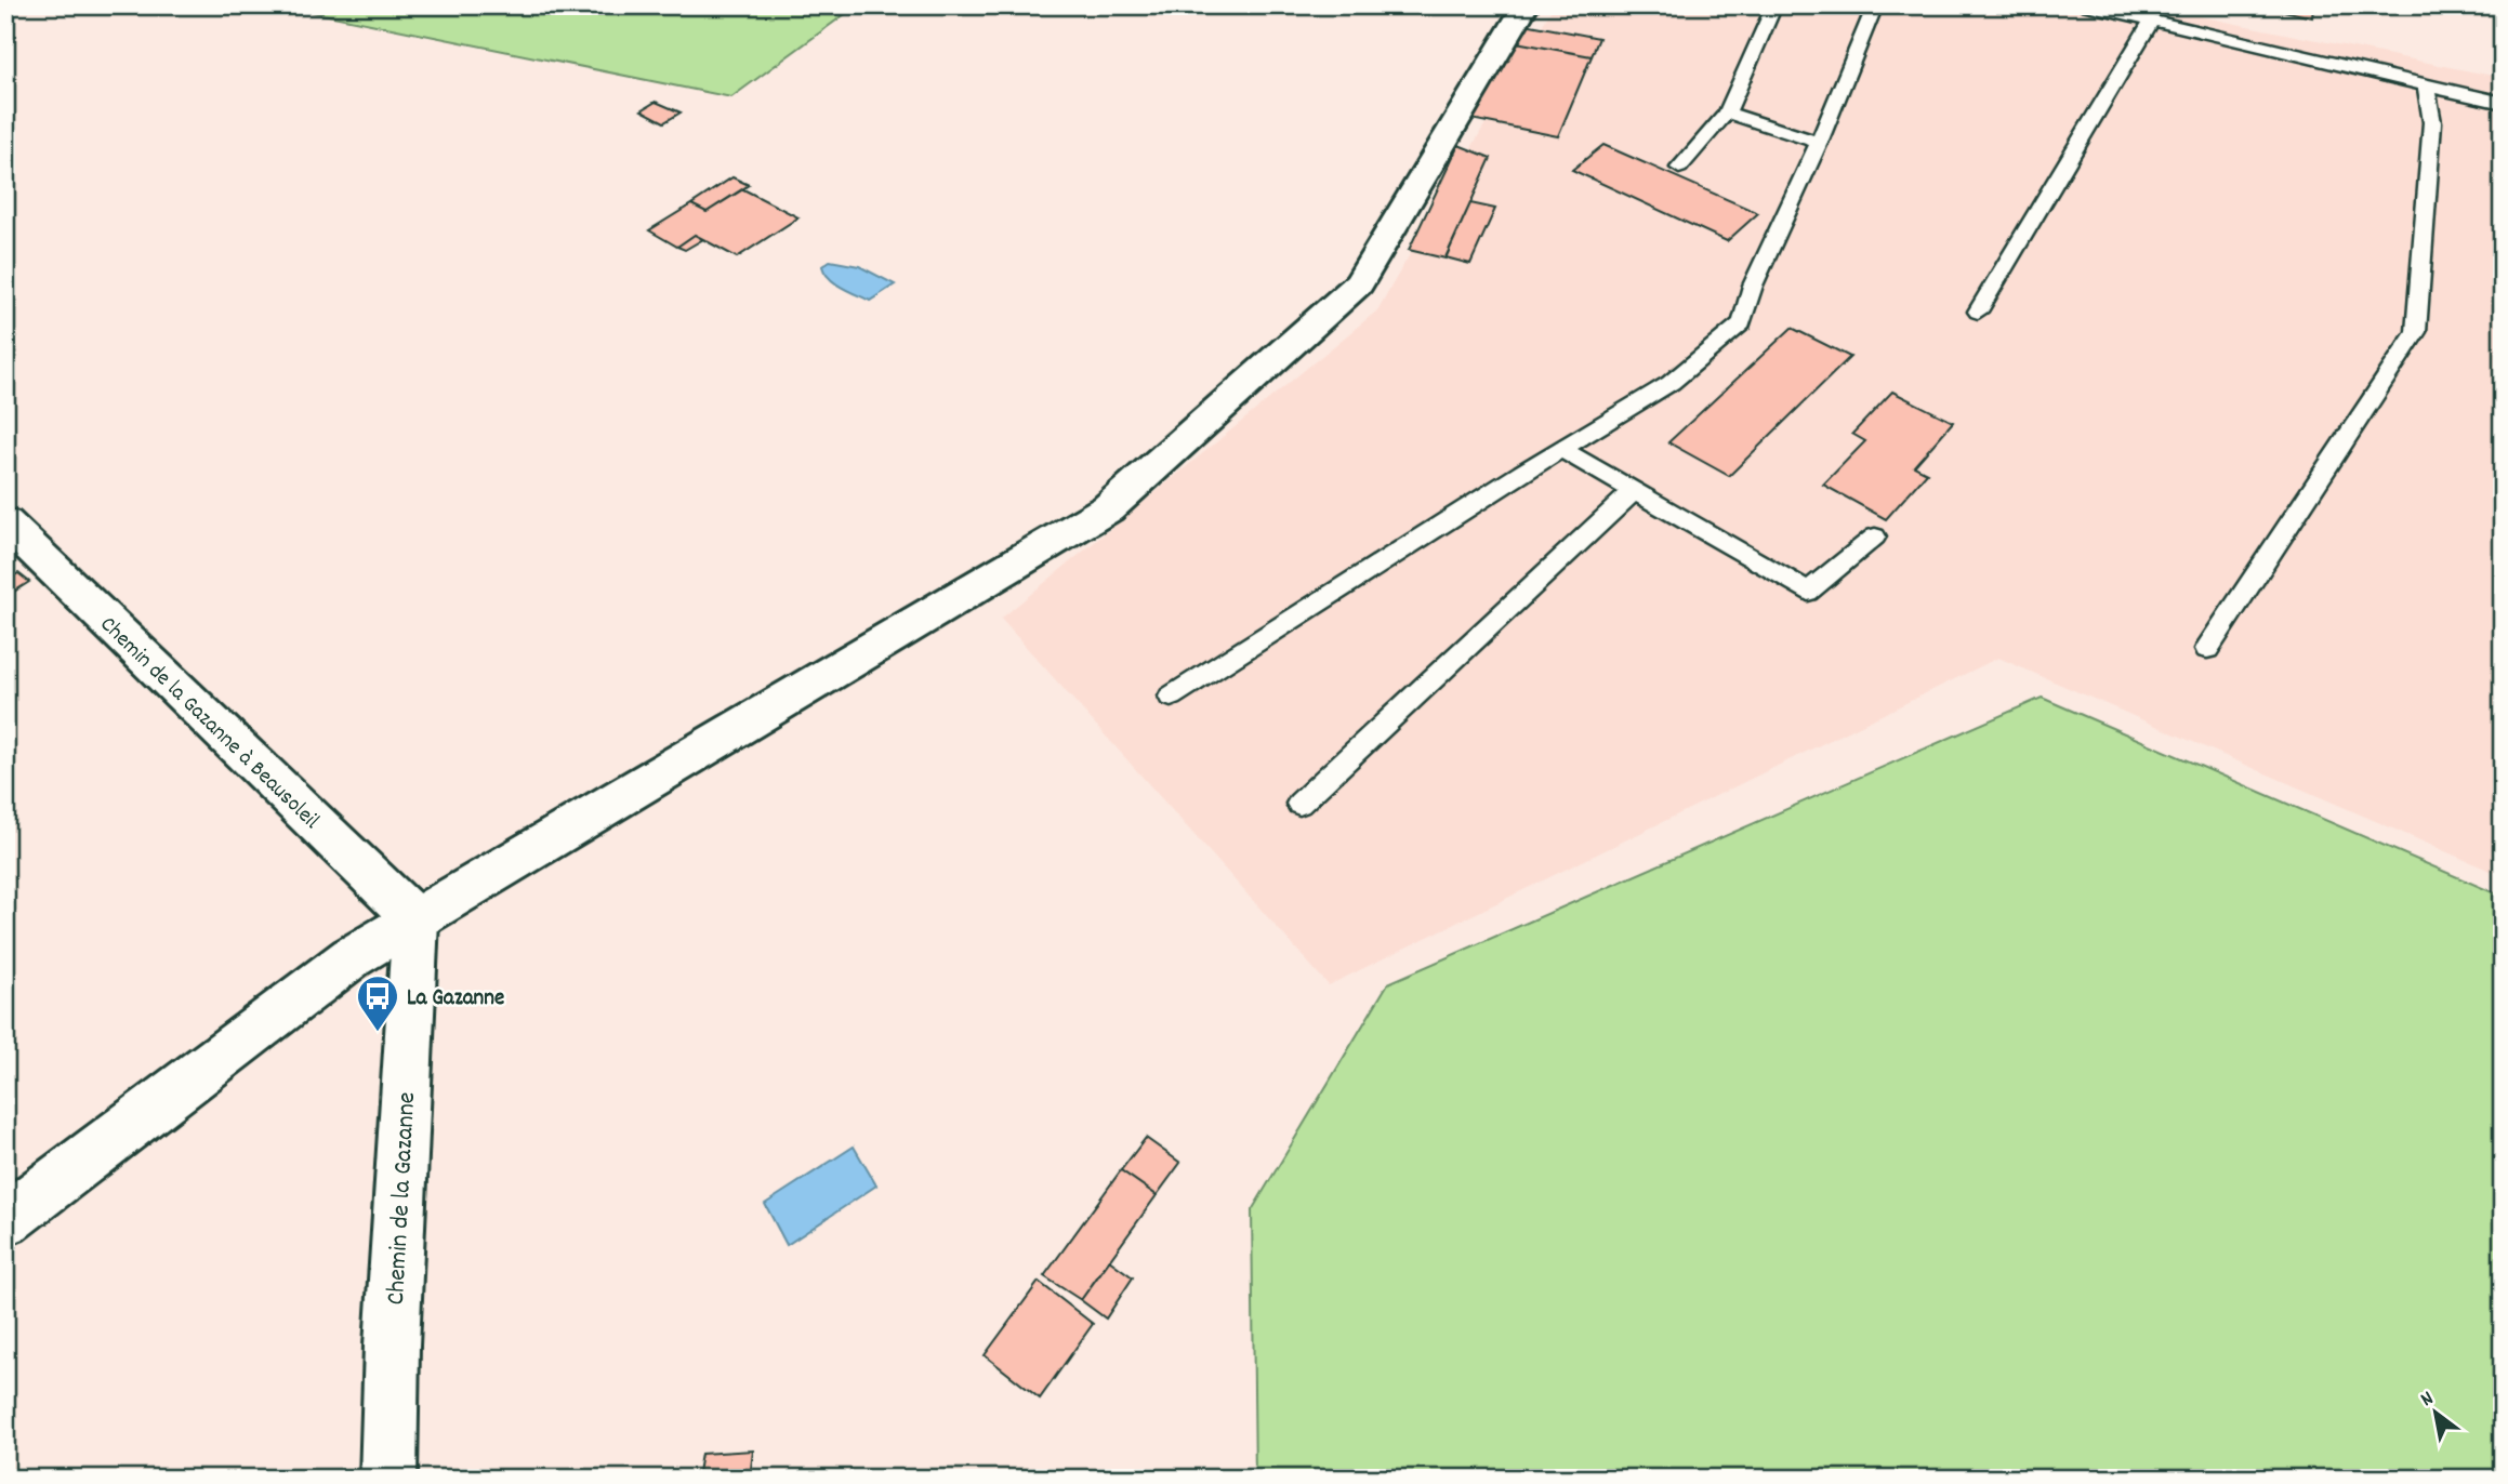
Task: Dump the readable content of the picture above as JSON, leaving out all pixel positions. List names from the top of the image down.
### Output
{
  "streets": {
    "main road": ["Chemin de la Gazanne à Beausoleil", "Chemin de la Gazanne"]
  },
  "crossings": [
    ["Chemin de la Gazanne à Beausoleil", "Chemin de la Gazanne"]
  ],
  "places": {
    "bus stop": ["La Gazanne"]
  },
  "north": "top left"
}
